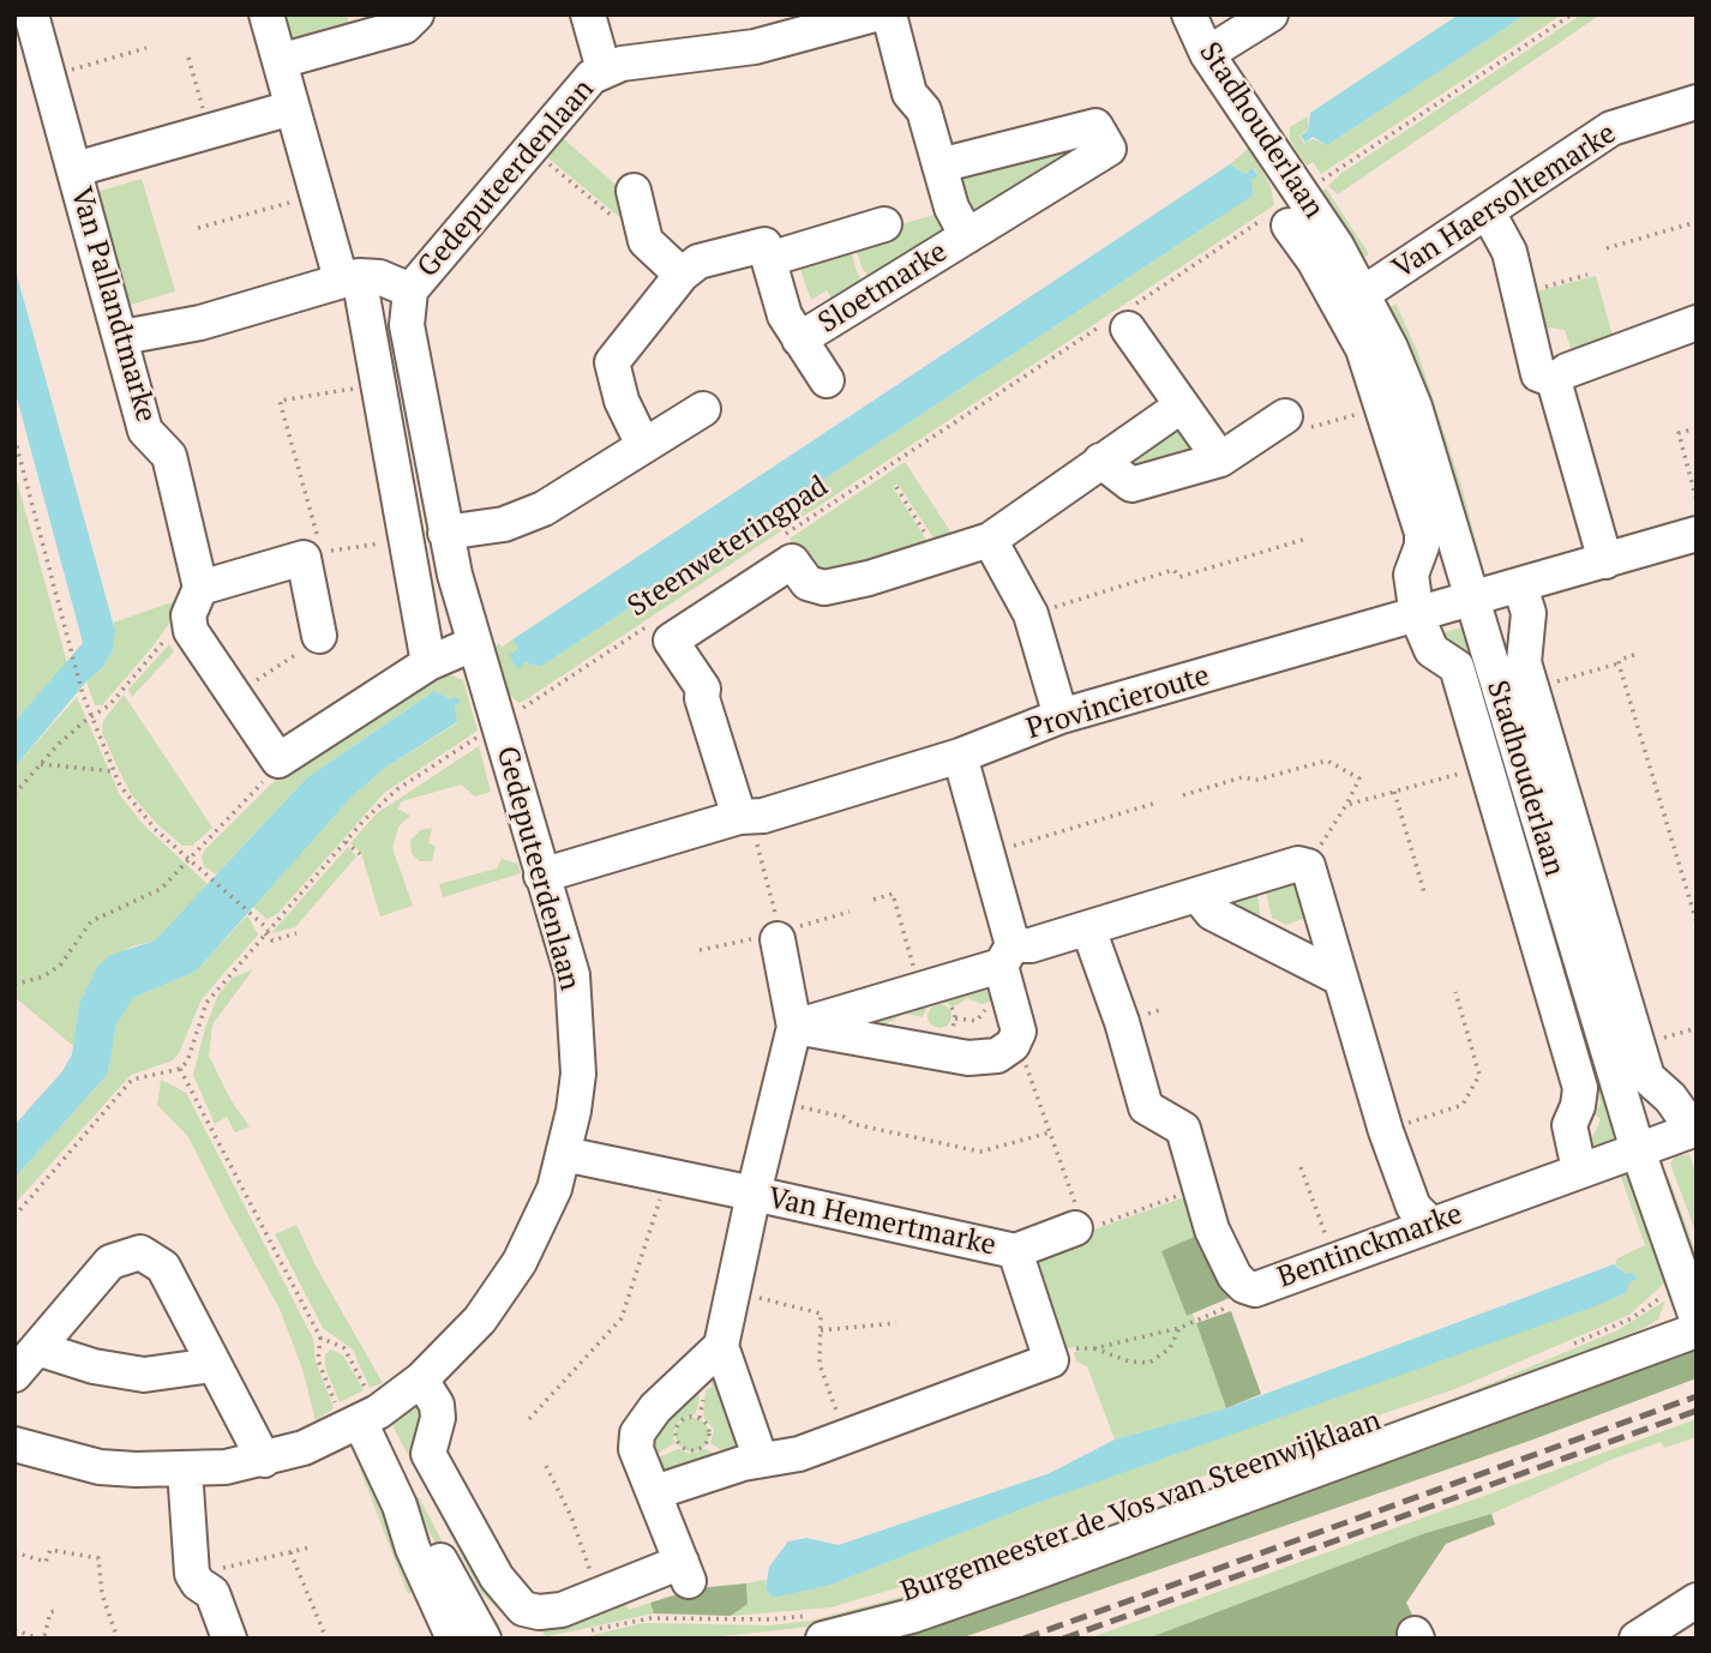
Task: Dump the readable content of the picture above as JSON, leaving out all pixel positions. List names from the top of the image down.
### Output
{
  "streets": {
    "street": [
      "Stadhouderlaan",
      "Gedeputeerdenlaan",
      "Van Haersoltemarke",
      "Sloetmarke",
      "Van Pallandtmarke",
      "Provincieroute",
      "Van Hemertmarke",
      "Bentinckmarke",
      "Burgemeester de Vos van Steenwijklaan"
    ],
    "path": ["Steenweteringpad"]
  },
  "crossings": [
    ["Stadhouderlaan", "Van Haersoltemarke"],
    ["Stadhouderlaan", "Steenweteringpad"],
    ["Stadhouderlaan", "Provincieroute"],
    ["Stadhouderlaan", "Bentinckmarke"],
    ["Gedeputeerdenlaan", "Steenweteringpad"],
    ["Gedeputeerdenlaan", "Provincieroute"]
  ]
}
